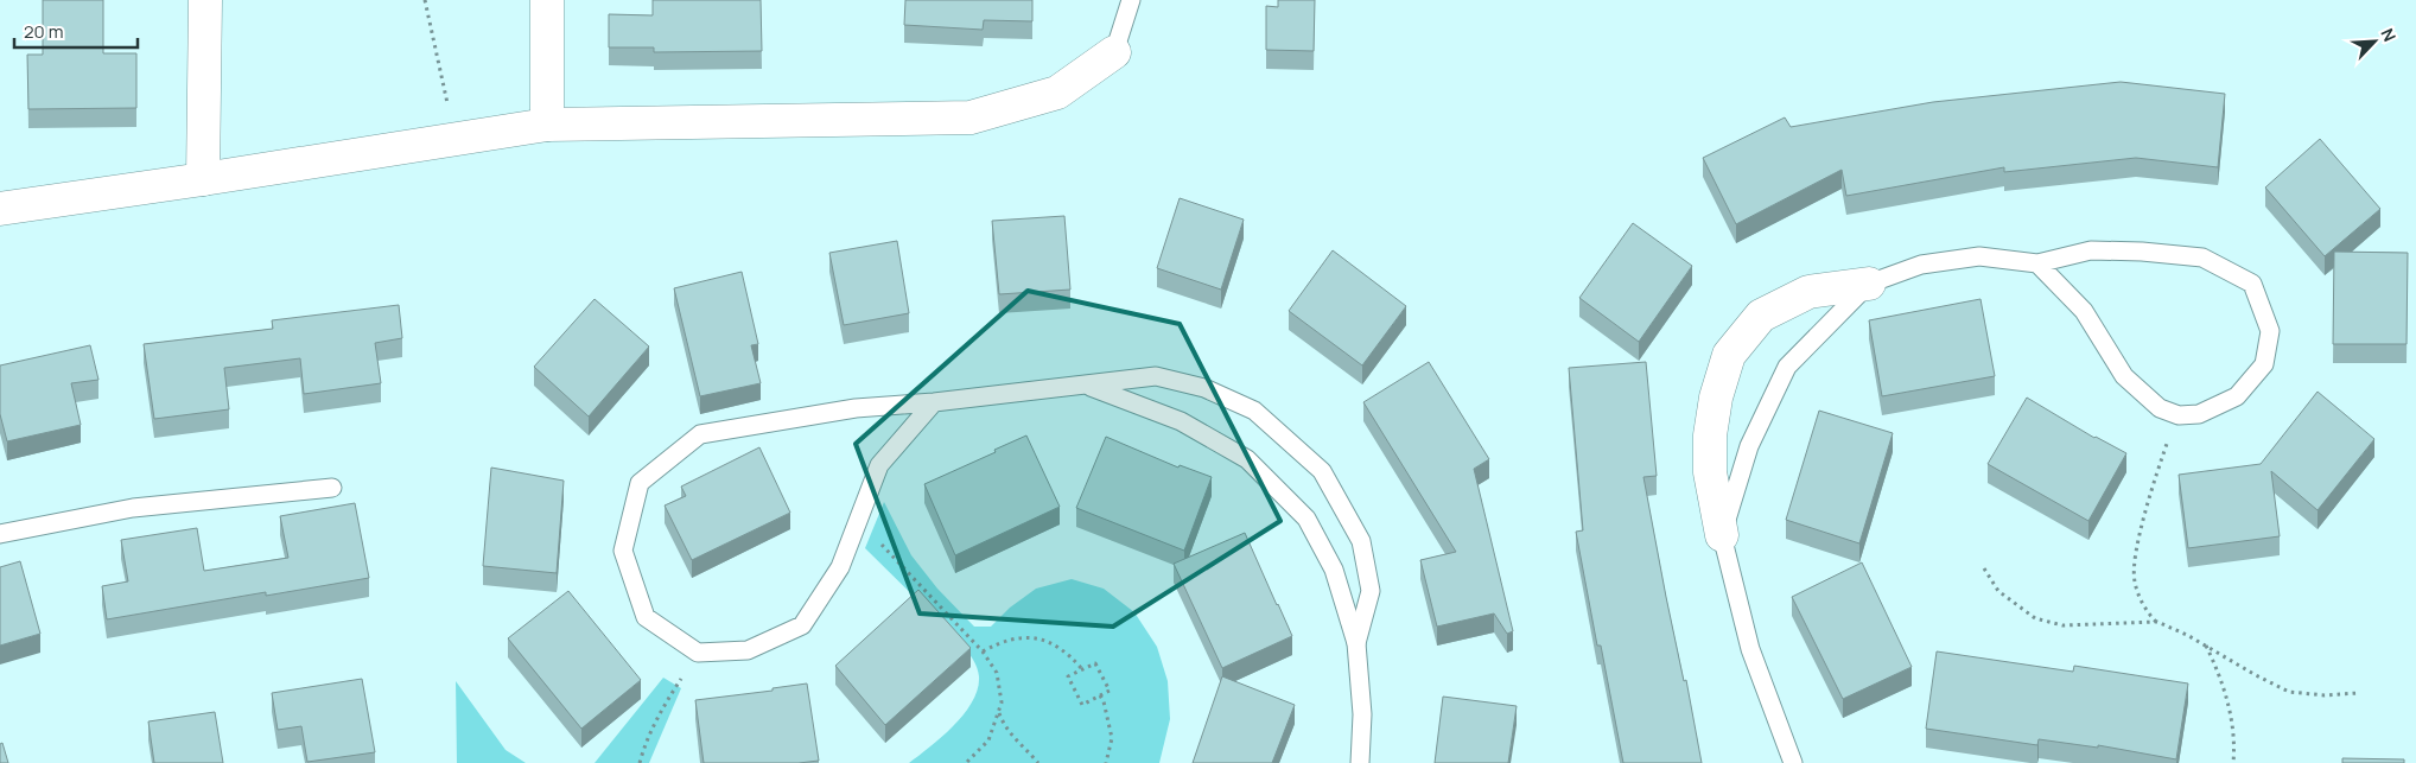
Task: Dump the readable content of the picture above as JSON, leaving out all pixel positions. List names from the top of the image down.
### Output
{
  "scale_bar": "20 m",
  "north": "top right"
}
